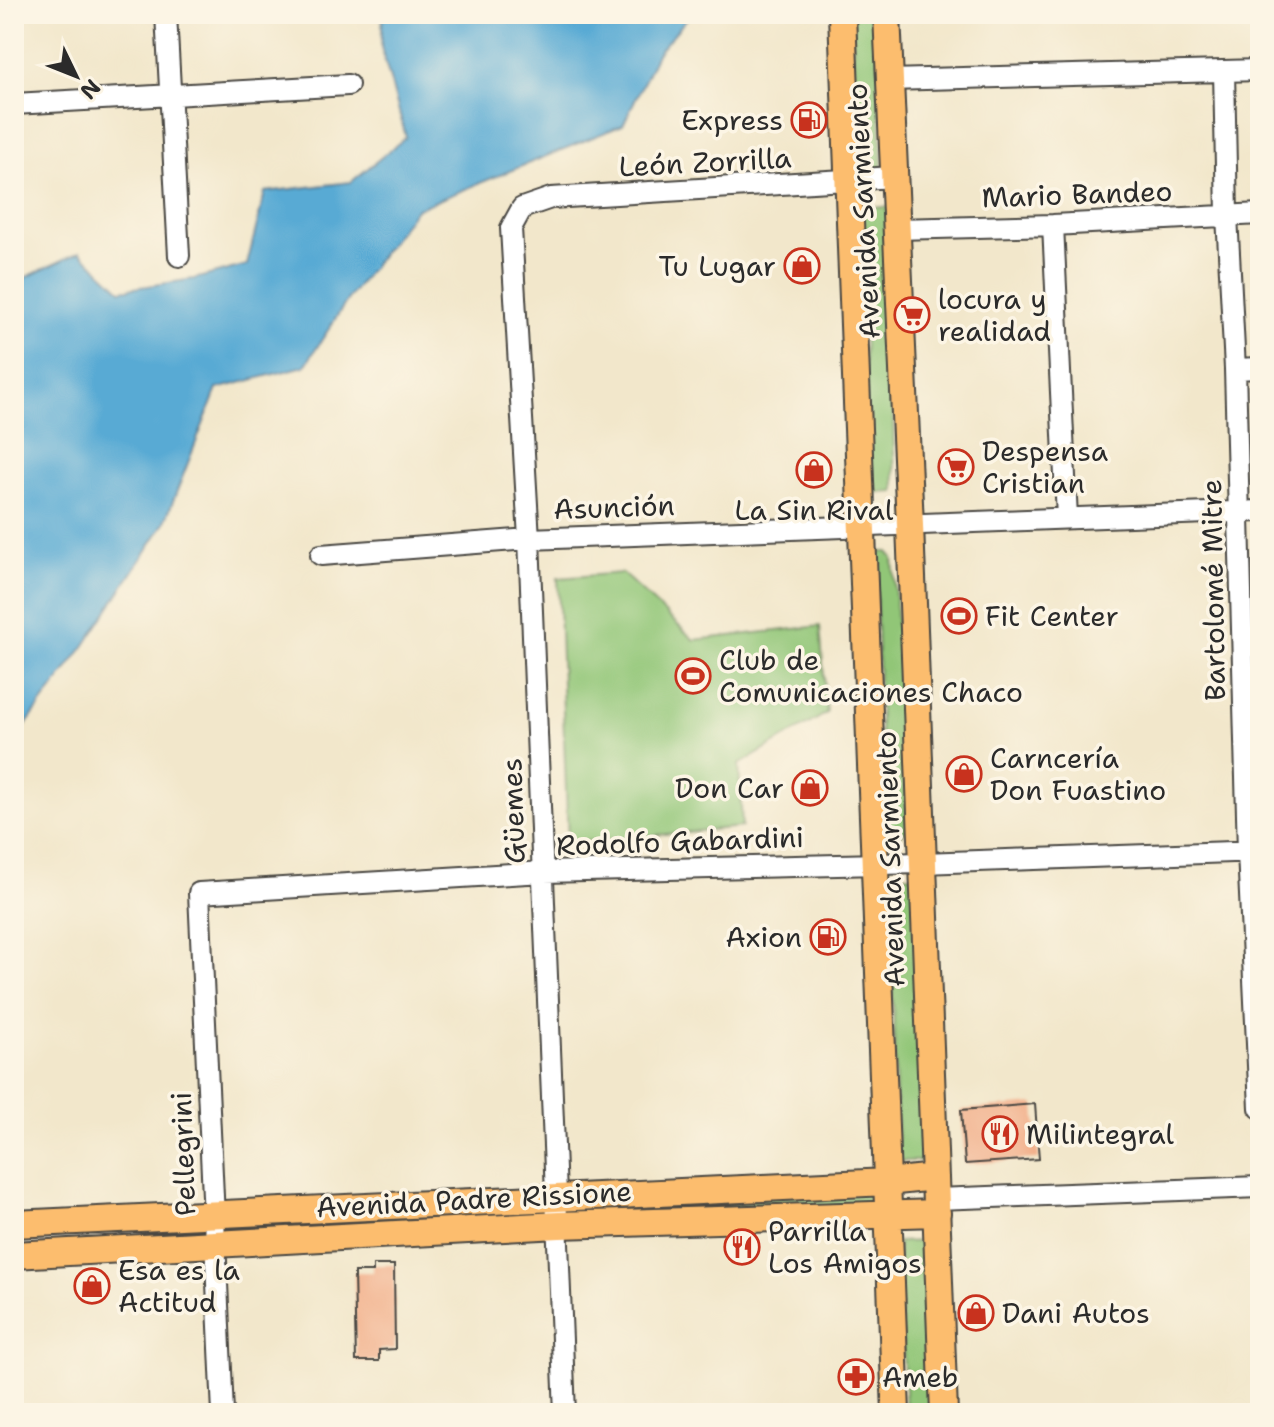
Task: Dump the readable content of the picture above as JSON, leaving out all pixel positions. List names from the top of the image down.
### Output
{
  "streets": {
    "main road": ["Avenida Sarmiento", "Avenida Padre Rissione"],
    "street": [
      "León Zorrilla",
      "Mario Bandeo",
      "Asunción",
      "Bartolomé Mitre",
      "Güemes",
      "Rodolfo Gabardini",
      "Pellegrini"
    ]
  },
  "crossings": [
    ["León Zorrilla", "Avenida Sarmiento"],
    ["León Zorrilla", "Güemes"],
    ["Mario Bandeo", "Avenida Sarmiento"],
    ["Mario Bandeo", "Bartolomé Mitre"],
    ["Avenida Sarmiento", "Asunción"],
    ["Avenida Sarmiento", "Rodolfo Gabardini"],
    ["Avenida Sarmiento", "Avenida Padre Rissione"],
    ["Asunción", "Bartolomé Mitre"],
    ["Asunción", "Güemes"],
    ["Bartolomé Mitre", "Rodolfo Gabardini"],
    ["Güemes", "Rodolfo Gabardini"],
    ["Güemes", "Avenida Padre Rissione"],
    ["Rodolfo Gabardini", "Pellegrini"],
    ["Pellegrini", "Avenida Padre Rissione"]
  ],
  "places": {
    "fuel station": ["Express", "Axion"],
    "shop": [
      "Tu Lugar",
      "La Sin Rival",
      "Carncería Don Fuastino",
      "Don Car",
      "Esa es la Actitud",
      "Dani Autos"
    ],
    "supermarket": ["locura y realidad", "Despensa Cristian"],
    "sports": ["Fit Center", "Club de Comunicaciones Chaco"],
    "restaurant": ["Milintegral", "Parrilla Los Amigos"],
    "pharmacy": ["Ameb"]
  },
  "north": "bottom right"
}
